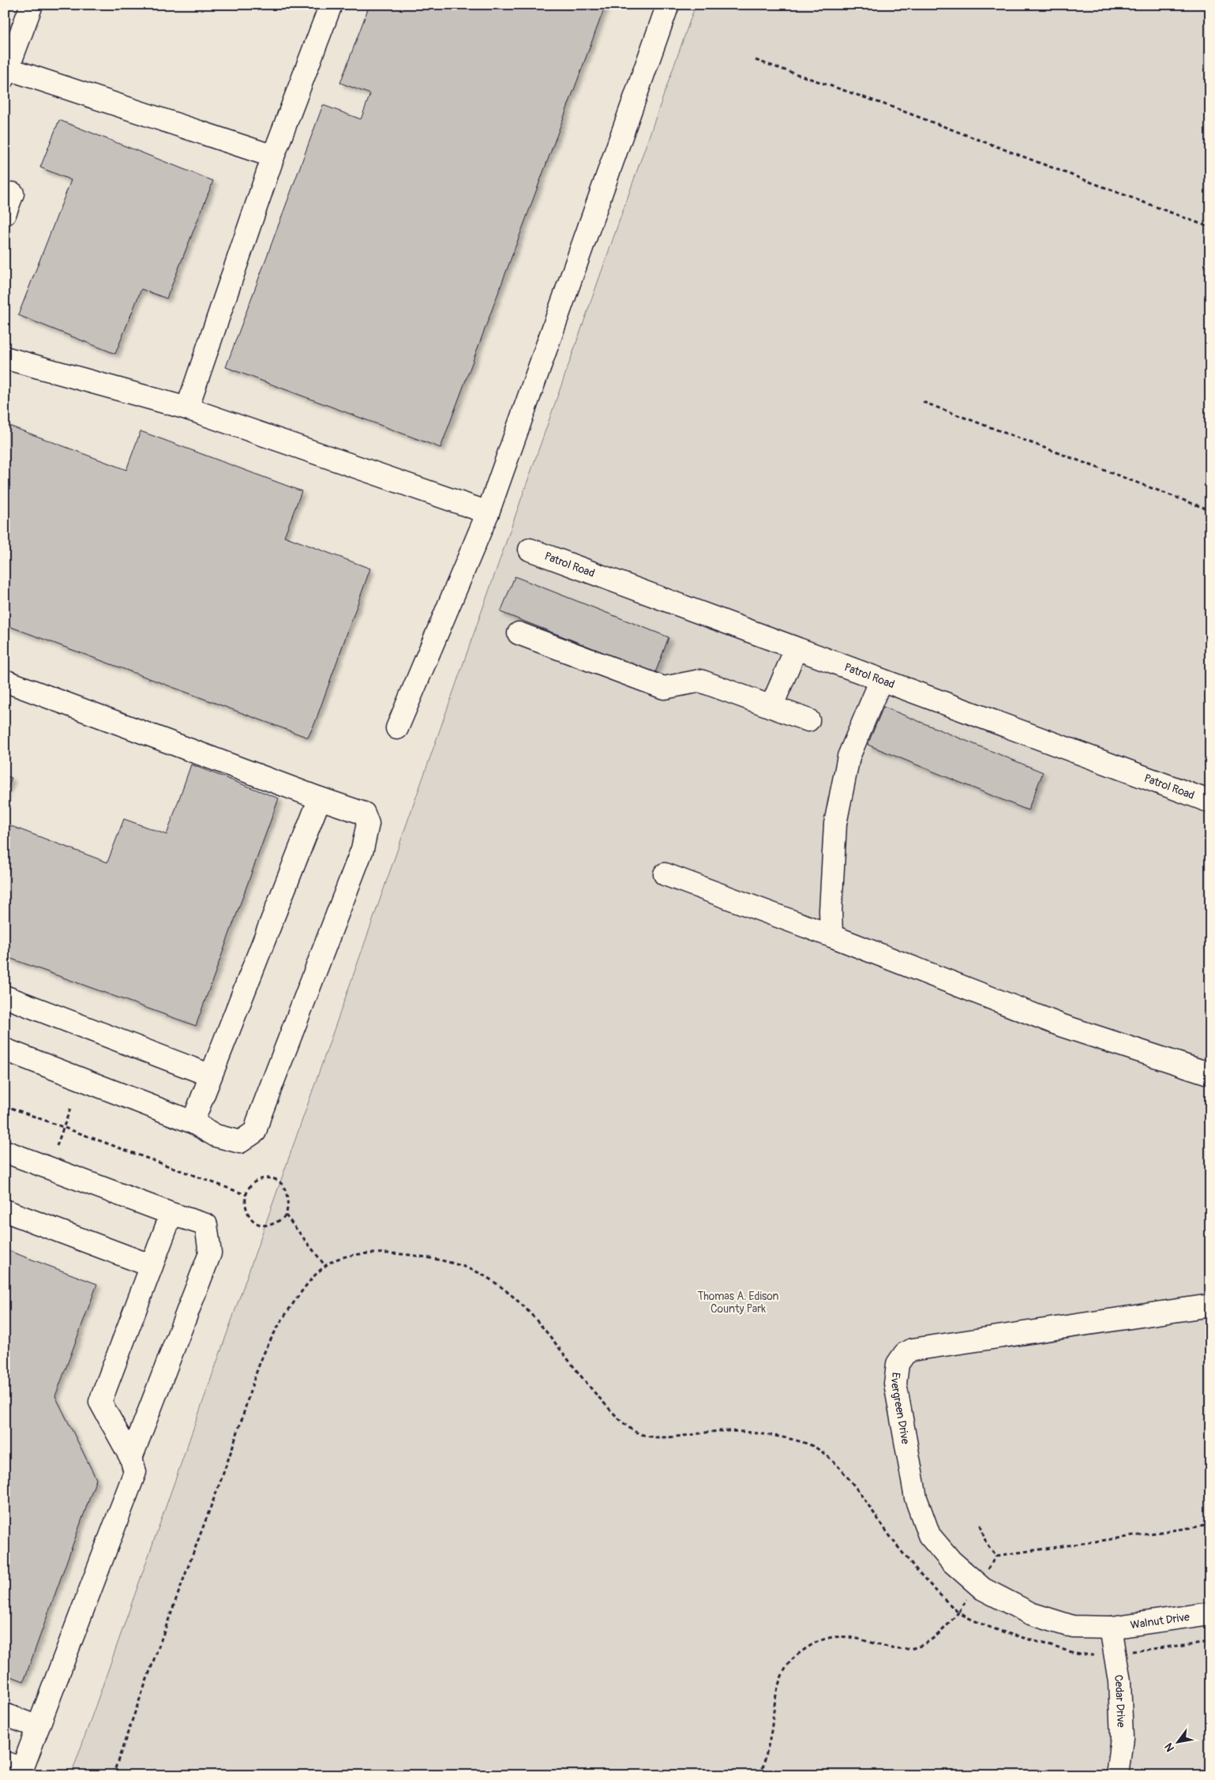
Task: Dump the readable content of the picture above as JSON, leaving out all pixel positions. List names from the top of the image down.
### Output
{
  "streets": {
    "street": [
      "Patrol Road",
      "Evergreen Drive",
      "Walnut Drive",
      "Cedar Drive"
    ]
  },
  "crossings": [
    ["Evergreen Drive", "Walnut Drive"],
    ["Evergreen Drive", "Cedar Drive"],
    ["Walnut Drive", "Cedar Drive"]
  ],
  "parks": ["Thomas A. Edison County Park"],
  "north": "bottom left"
}
